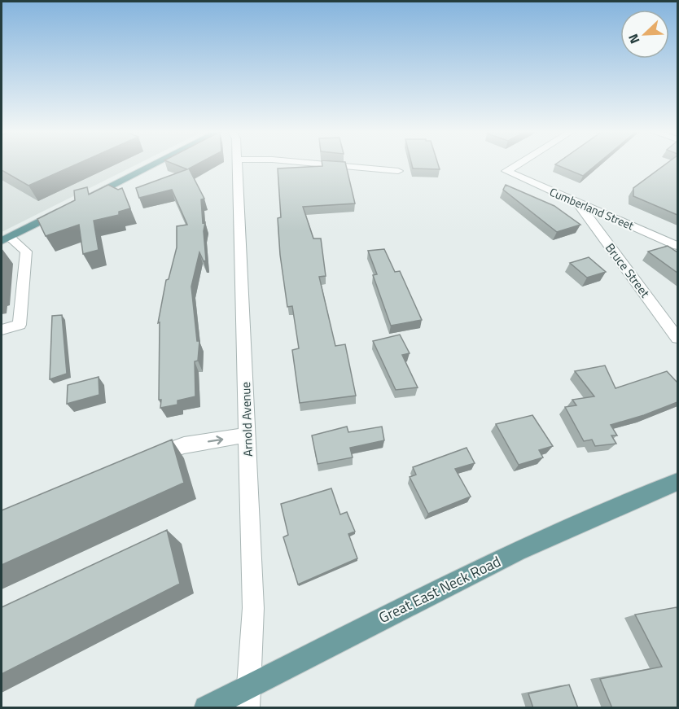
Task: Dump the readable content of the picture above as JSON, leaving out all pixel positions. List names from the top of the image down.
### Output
{
  "streets": {
    "main road": ["Great East Neck Road"],
    "street": ["Cumberland Street", "Bruce Street", "Arnold Avenue"]
  },
  "crossings": [
    ["Cumberland Street", "Bruce Street"],
    ["Arnold Avenue", "Great East Neck Road"]
  ],
  "north": "bottom left"
}
